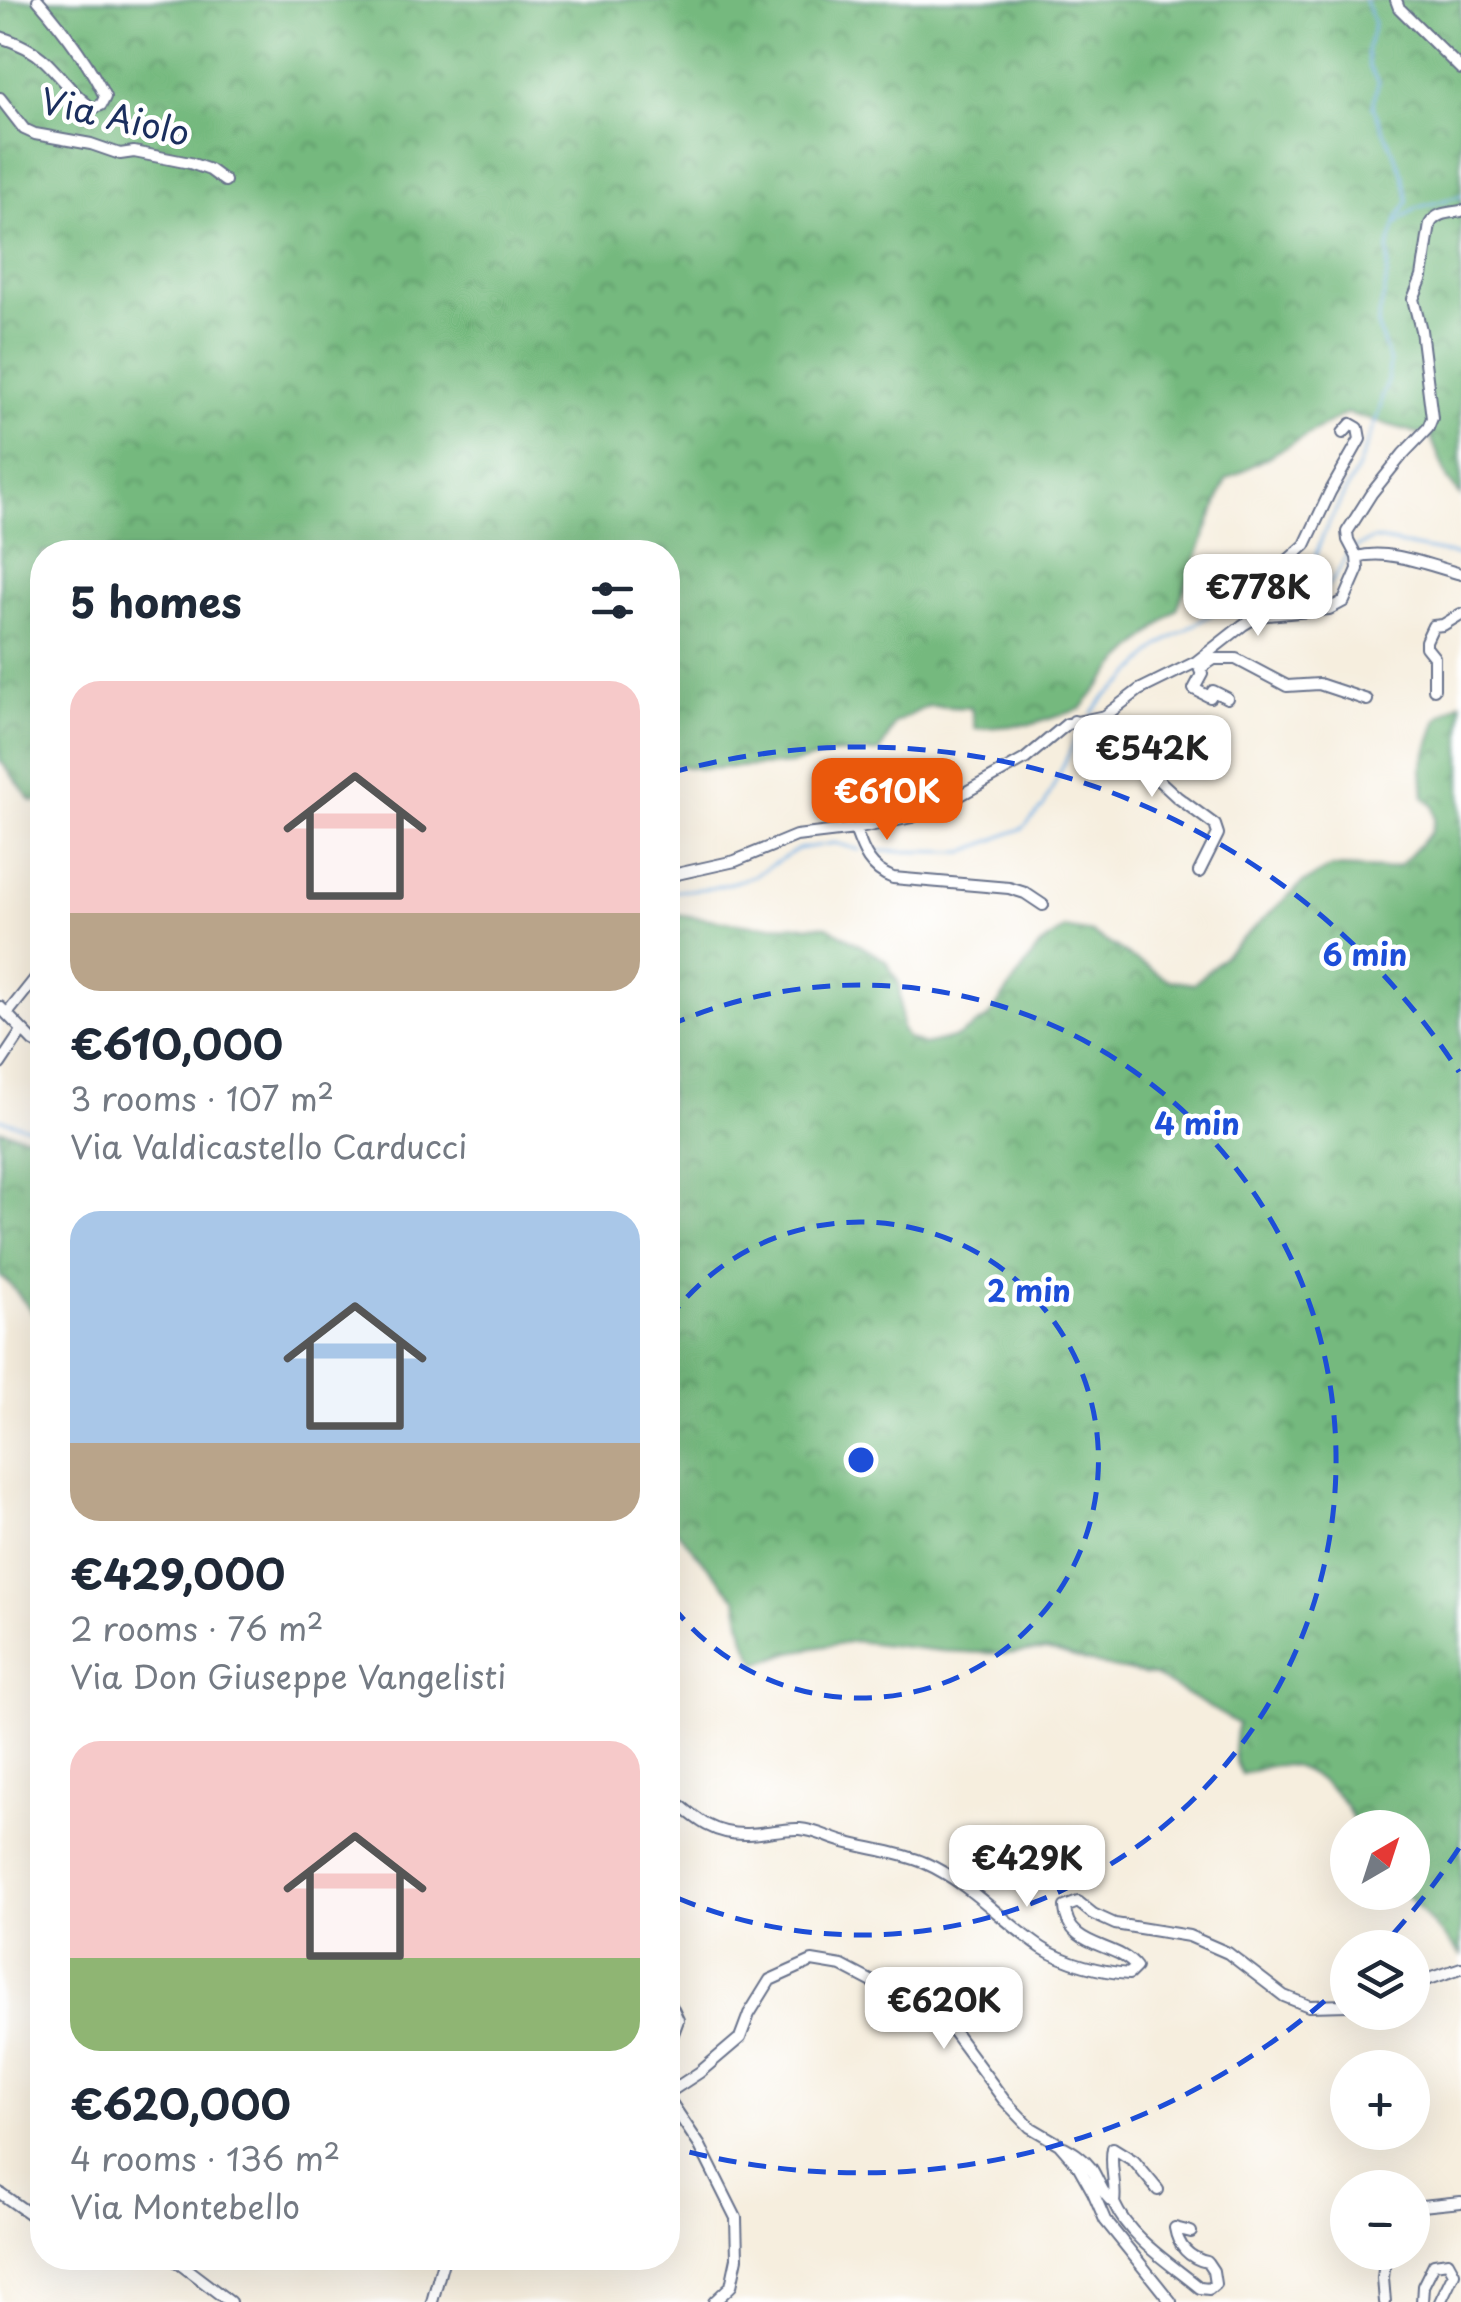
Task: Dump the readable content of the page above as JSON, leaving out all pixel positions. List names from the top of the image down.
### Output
{
  "streets": {
    "street": ["Via Aiolo"]
  },
  "north": "top right",
  "page": {
    "heading": "5 homes",
    "price": [
      "€778K",
      "€542K",
      "€610K",
      "€429K",
      "€620K"
    ],
    "list": [
      {
        "name": "€610,000",
        "note": "3 rooms · 107 m² · Via Valdicastello Carducci"
      },
      {
        "name": "€429,000",
        "note": "2 rooms · 76 m² · Via Don Giuseppe Vangelisti"
      },
      {
        "name": "€620,000",
        "note": "4 rooms · 136 m² · Via Montebello"
      }
    ],
    "map_buttons": ["+", "−"]
  },
  "rings": ["6 min", "4 min", "2 min"]
}
